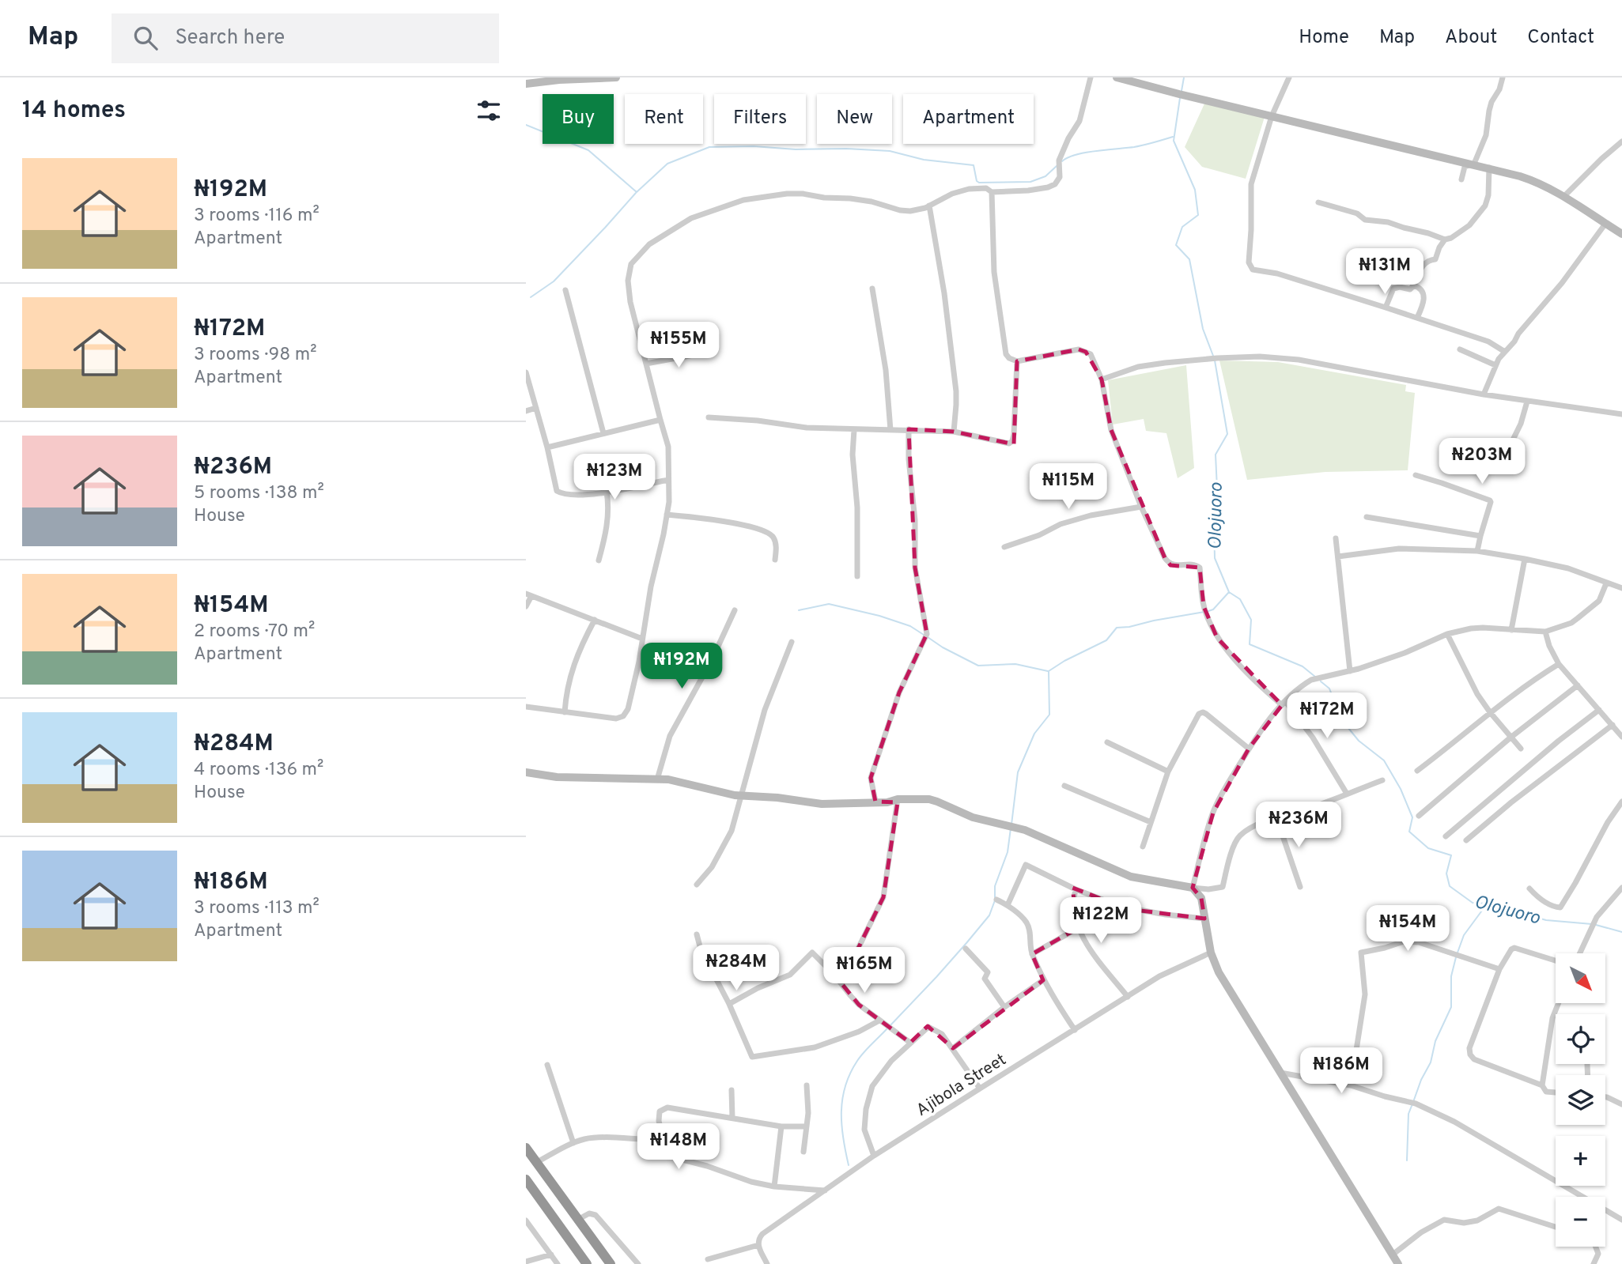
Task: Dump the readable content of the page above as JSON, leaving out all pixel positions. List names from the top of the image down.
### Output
{
  "streets": {
    "street": ["Ajibola Street"]
  },
  "water": ["Olojuoro"],
  "north": "bottom right",
  "page": {
    "header": "Map",
    "search": "Search here",
    "nav": [
      "Home",
      "Map",
      "About",
      "Contact"
    ],
    "heading": "14 homes",
    "chip": [
      "Buy",
      "Rent",
      "Filters",
      "New",
      "Apartment"
    ],
    "list": [
      {
        "name": "₦192M",
        "note": "3 rooms · 116 m² · Apartment"
      },
      {
        "name": "₦172M",
        "note": "3 rooms · 98 m² · Apartment"
      },
      {
        "name": "₦236M",
        "note": "5 rooms · 138 m² · House"
      },
      {
        "name": "₦154M",
        "note": "2 rooms · 70 m² · Apartment"
      },
      {
        "name": "₦284M",
        "note": "4 rooms · 136 m² · House"
      },
      {
        "name": "₦186M",
        "note": "3 rooms · 113 m² · Apartment"
      }
    ],
    "price": [
      "₦131M",
      "₦155M",
      "₦203M",
      "₦123M",
      "₦115M",
      "₦192M",
      "₦172M",
      "₦236M",
      "₦122M",
      "₦154M",
      "₦284M",
      "₦165M",
      "₦186M",
      "₦148M"
    ],
    "map_buttons": ["+", "−"]
  }
}
